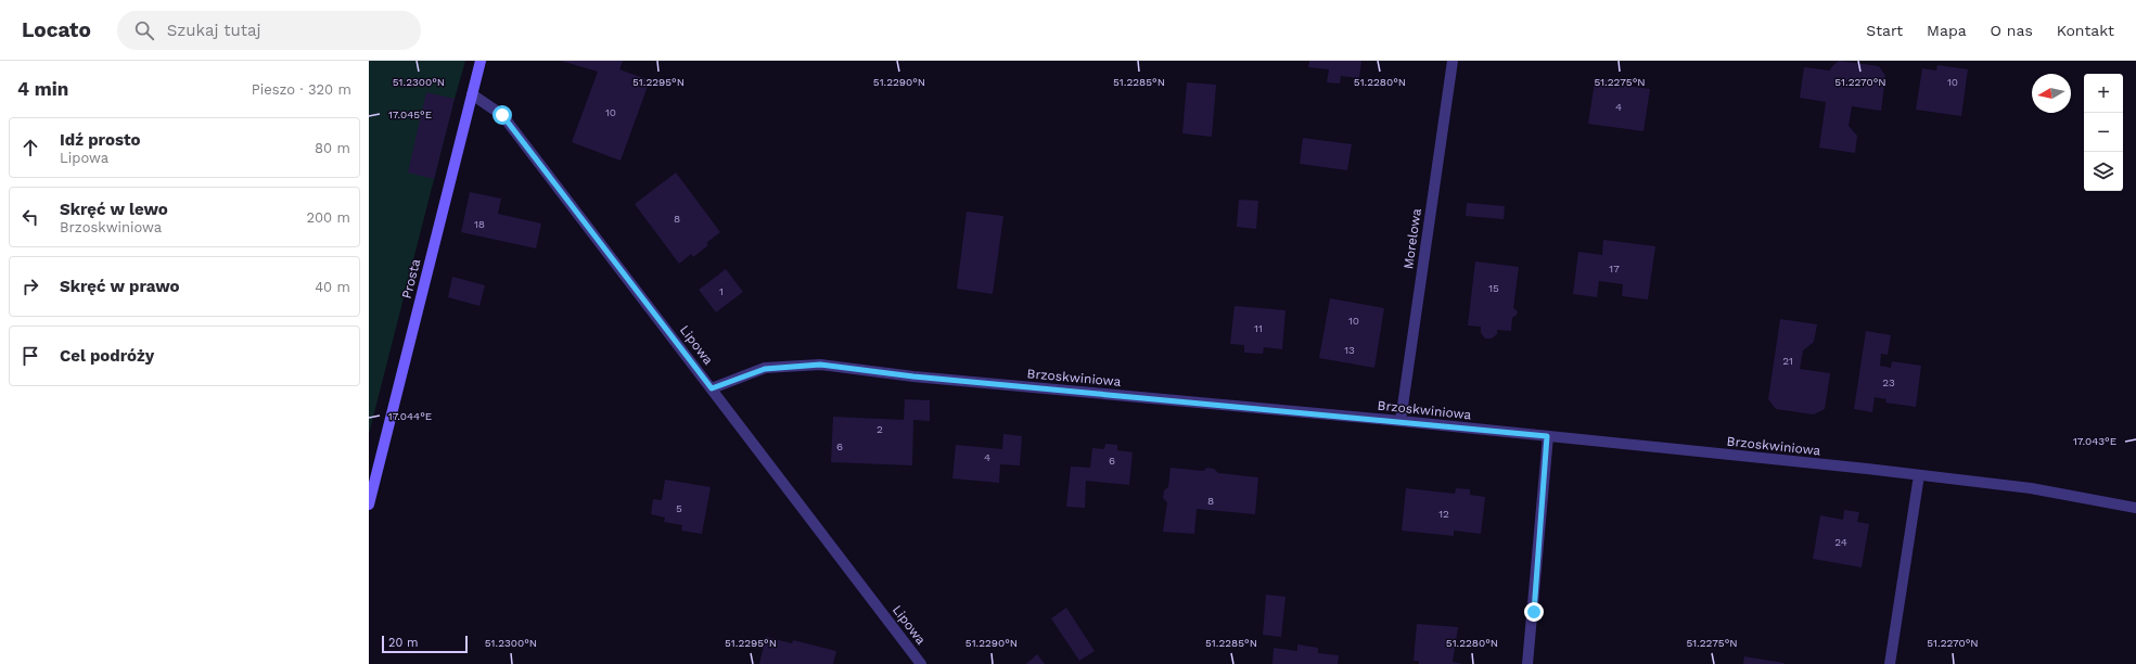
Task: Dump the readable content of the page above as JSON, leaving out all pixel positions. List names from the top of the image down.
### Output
{
  "streets": {
    "street": [
      "Morelowa",
      "Prosta",
      "Lipowa",
      "Brzoskwiniowa"
    ]
  },
  "crossings": [
    ["Morelowa", "Brzoskwiniowa"],
    ["Prosta", "Lipowa"],
    ["Lipowa", "Brzoskwiniowa"]
  ],
  "house_numbers": [
    "10",
    "4",
    "10",
    "8",
    "18",
    "17",
    "15",
    "1",
    "10",
    "11",
    "13",
    "21",
    "23",
    "2",
    "6",
    "4",
    "6",
    "8",
    "5",
    "12",
    "24"
  ],
  "scale_bar": "20 m",
  "north": "left",
  "page": {
    "header": "Locato",
    "search": "Szukaj tutaj",
    "nav": [
      "Start",
      "Mapa",
      "O nas",
      "Kontakt"
    ],
    "heading": ["4 min", "Pieszo · 320 m"],
    "map_buttons": ["+", "−"],
    "list": [
      ["Idź prosto", "Lipowa", "80 m"],
      ["Skręć w lewo", "Brzoskwiniowa", "200 m"],
      ["Skręć w prawo", "40 m"],
      "Cel podróży"
    ],
    "scale": "20 m"
  },
  "coordinates": [
    "51.2300°N",
    "51.2295°N",
    "51.2290°N",
    "51.2285°N",
    "51.2280°N",
    "51.2275°N",
    "51.2270°N",
    "17.045°E",
    "17.044°E",
    "17.043°E"
  ]
}
